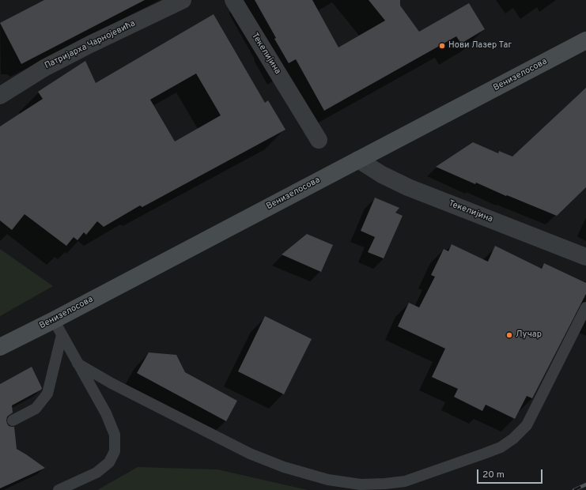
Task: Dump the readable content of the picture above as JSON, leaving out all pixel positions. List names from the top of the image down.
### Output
{
  "streets": {
    "main road": ["Венизелосова"],
    "street": ["Патријарха Чарнојевића", "Текелијина"]
  },
  "crossings": [
    ["Текелијина", "Венизелосова"]
  ],
  "places": ["Нови Лазер Таг", "Лучар"],
  "scale_bar": "20 m"
}
